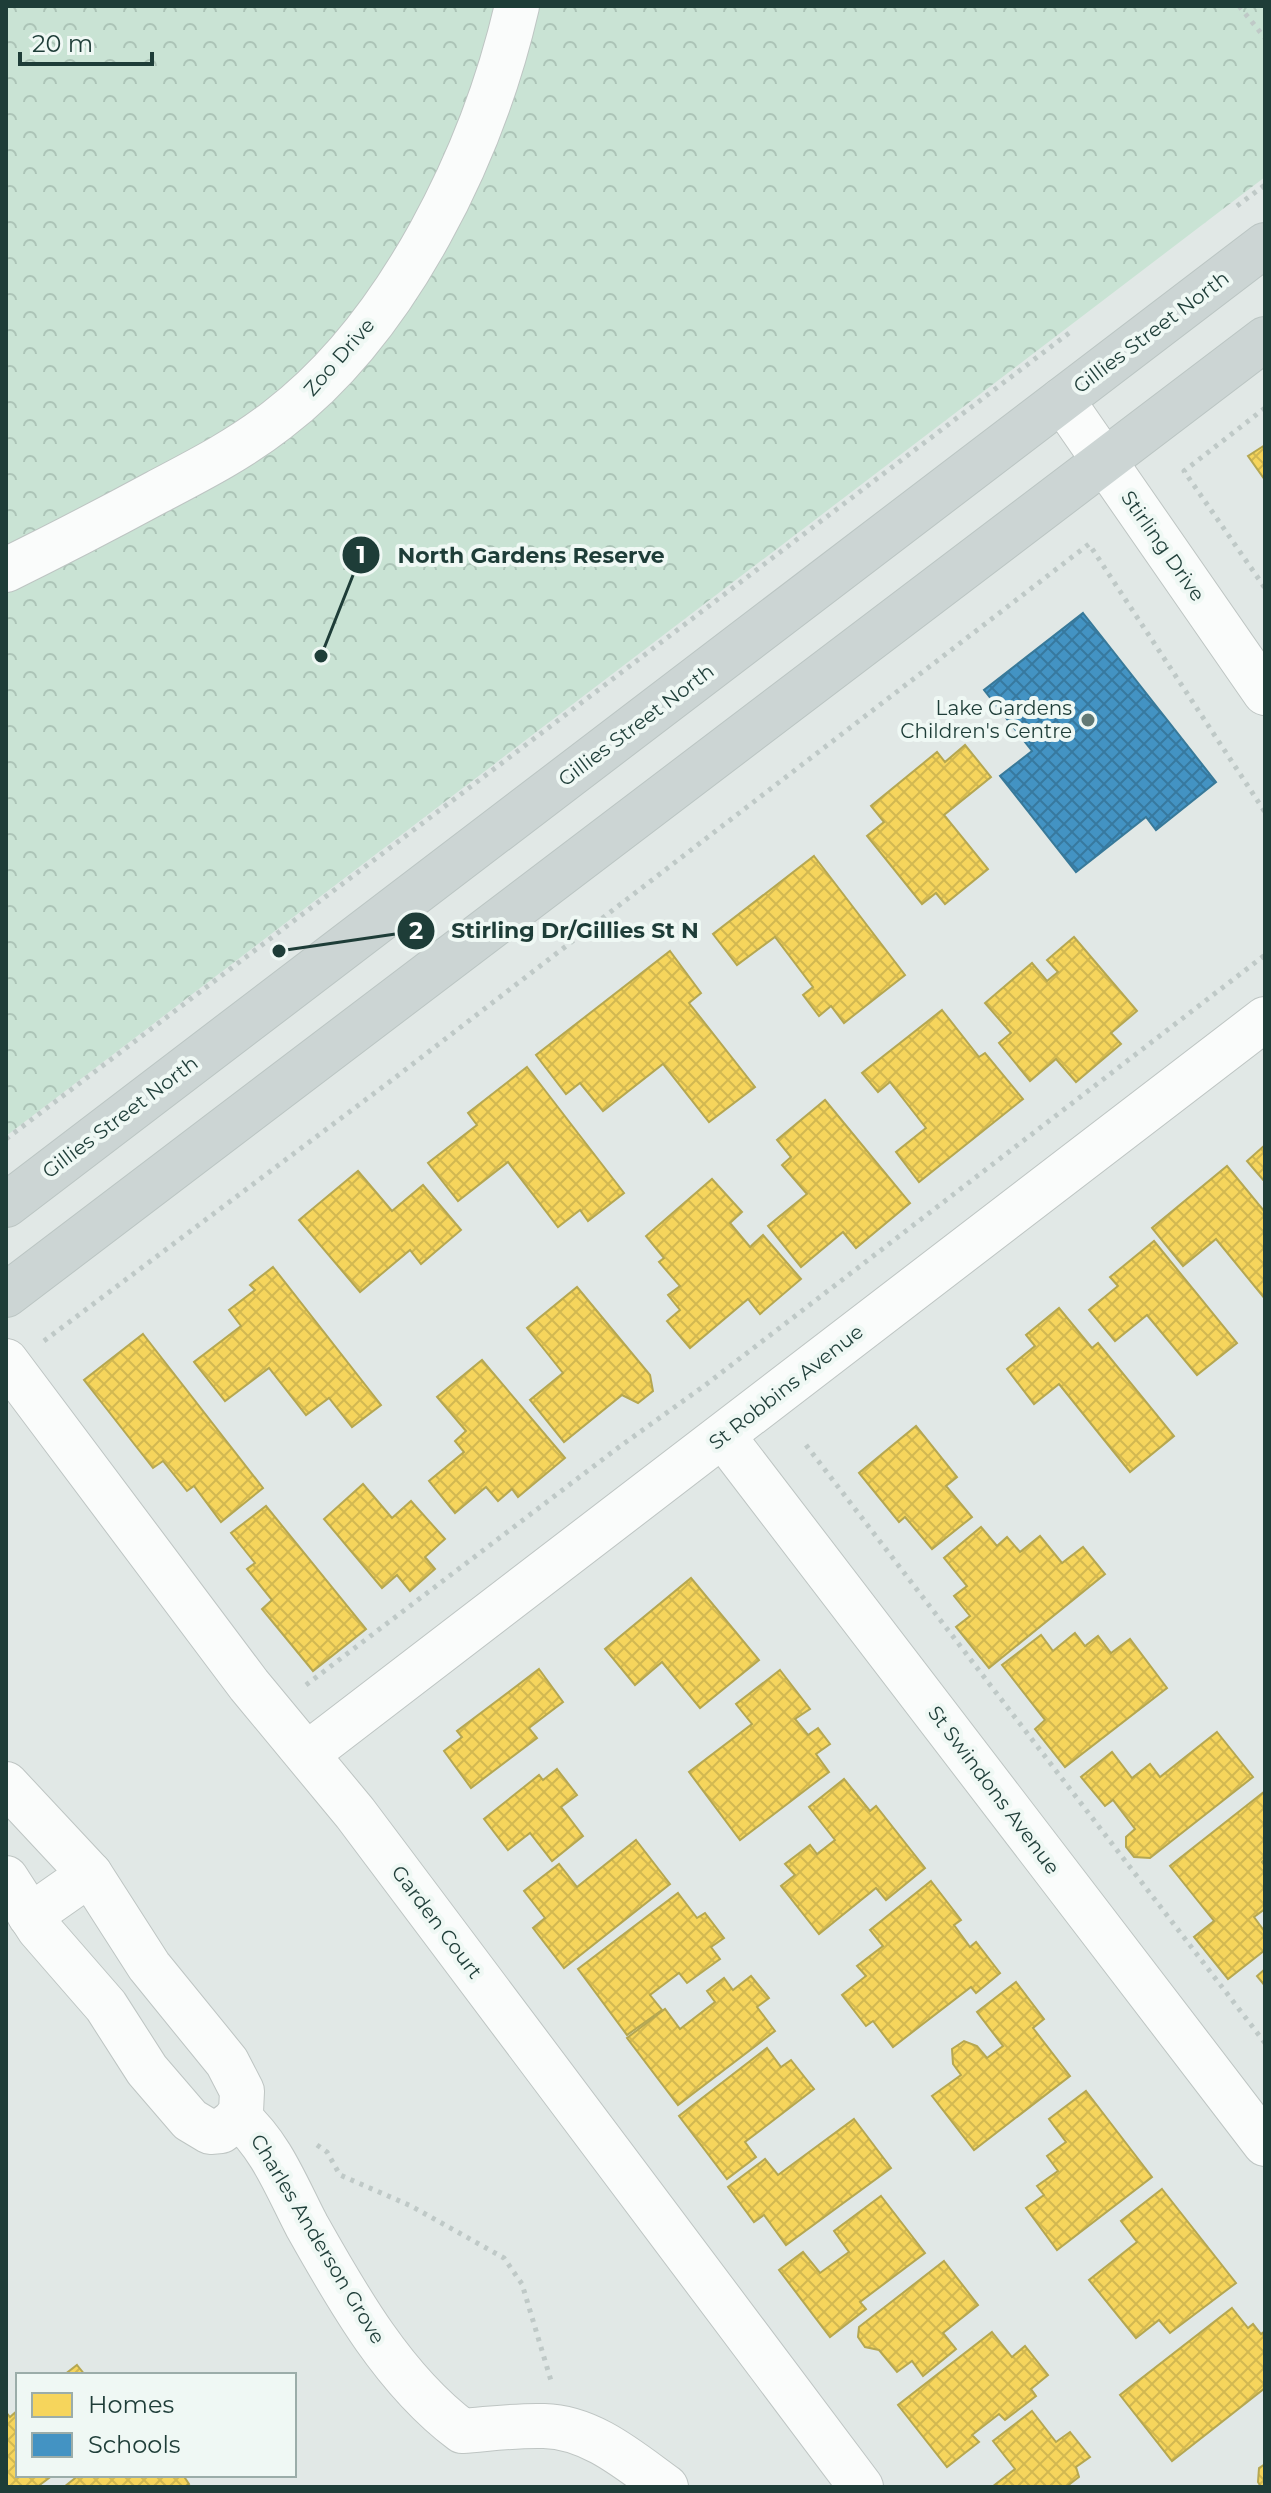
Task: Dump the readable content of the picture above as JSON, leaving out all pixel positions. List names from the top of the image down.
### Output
{
  "streets": {
    "main road": ["Gillies Street North"],
    "street": [
      "Zoo Drive",
      "Stirling Drive",
      "St Robbins Avenue",
      "St Swindons Avenue",
      "Garden Court",
      "Charles Anderson Grove"
    ]
  },
  "crossings": [
    ["Gillies Street North", "Stirling Drive"],
    ["St Robbins Avenue", "St Swindons Avenue"],
    ["St Robbins Avenue", "Garden Court"]
  ],
  "places": ["North Gardens Reserve", "Lake Gardens Children's Centre", "Stirling Dr/Gillies St N"],
  "legend": ["Homes", "Schools"],
  "scale_bar": "20 m"
}
